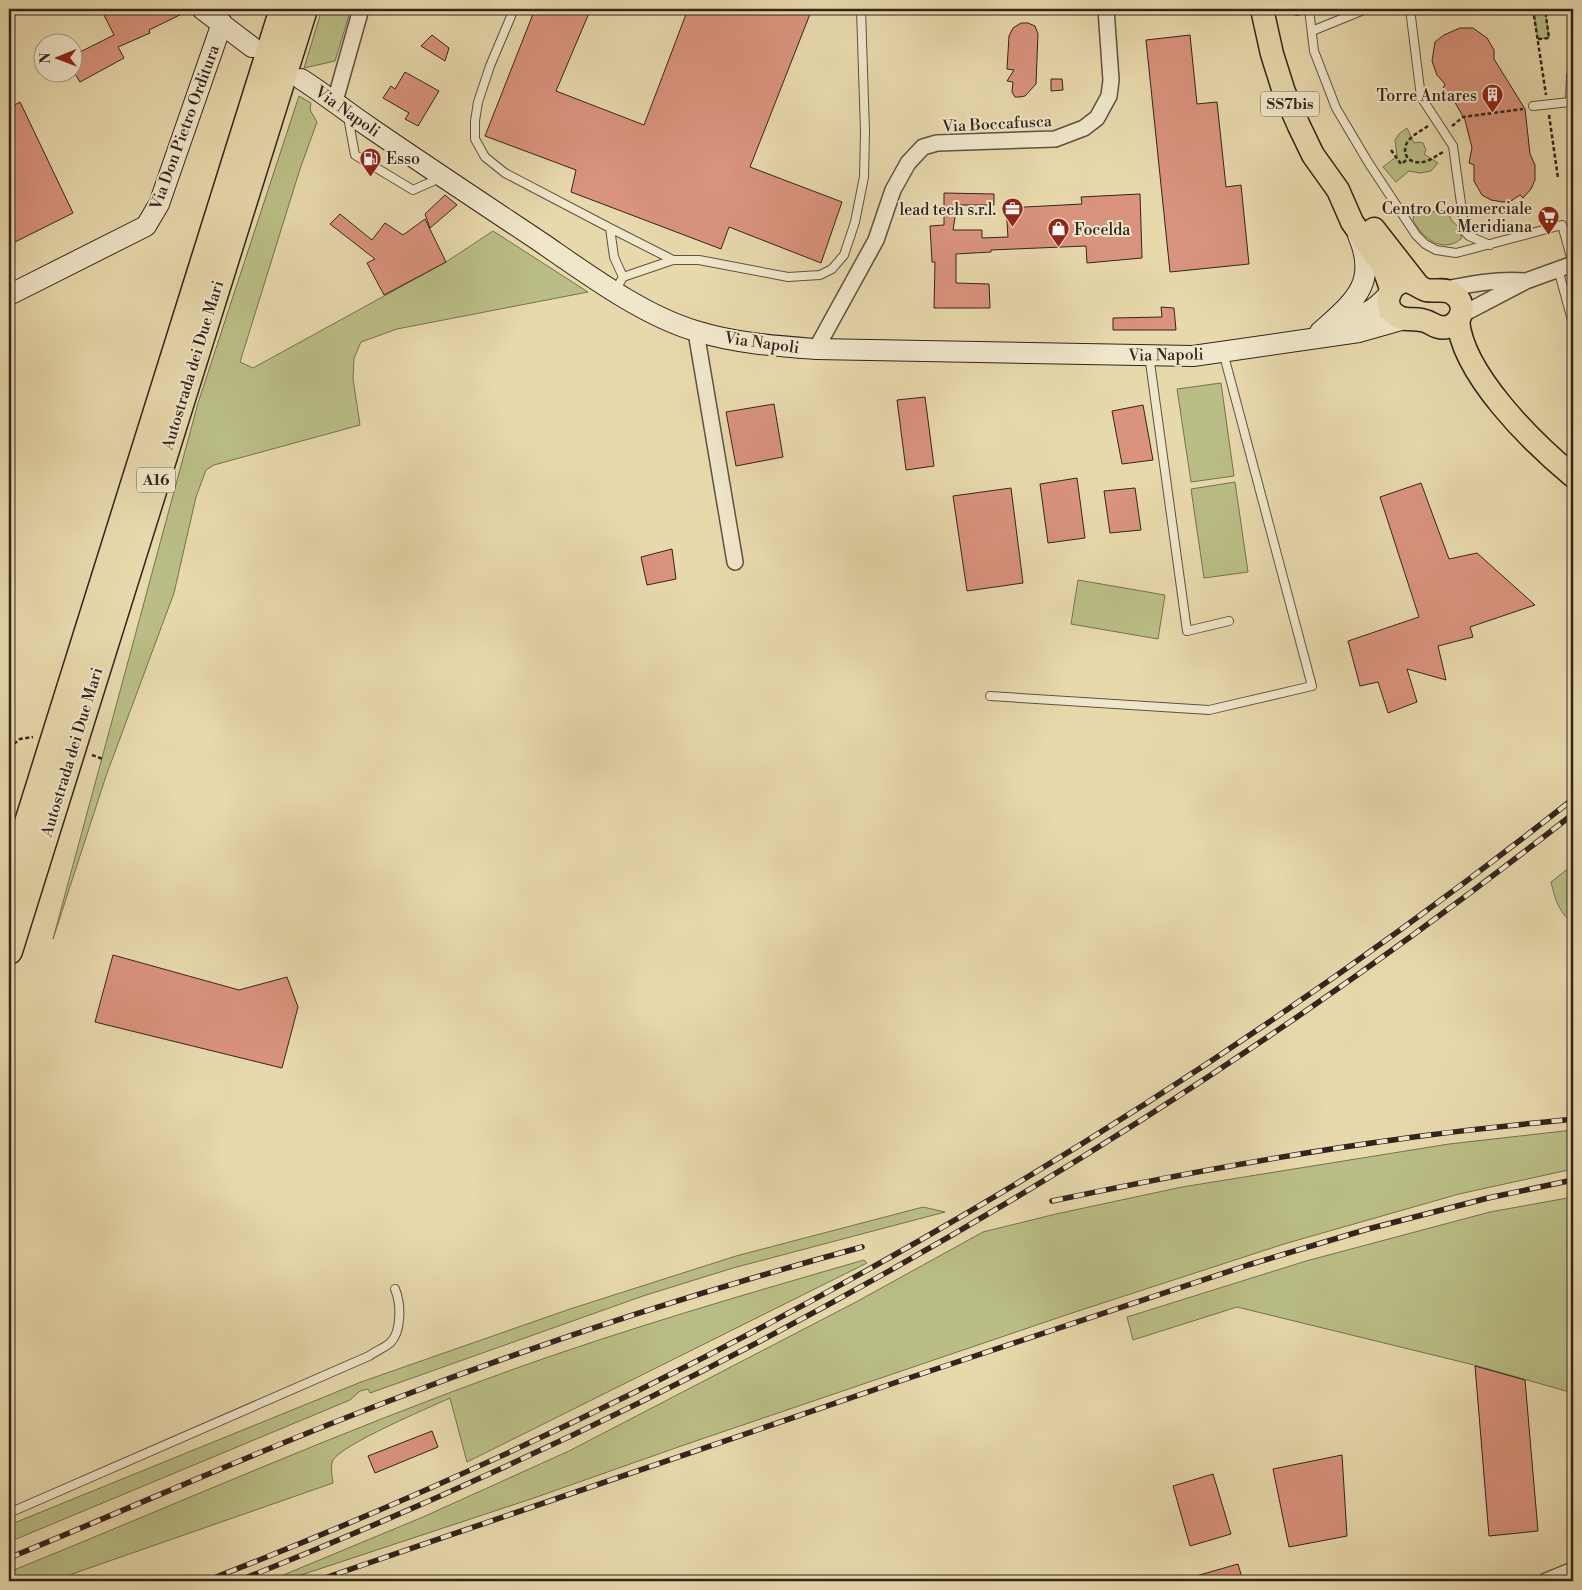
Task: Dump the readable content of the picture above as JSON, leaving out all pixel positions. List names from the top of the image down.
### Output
{
  "streets": {
    "highway": ["Autostrada dei Due Mari", "A16"],
    "main road": ["SS7bis", "Via Napoli", "Via Don Pietro Orditura"],
    "street": ["Via Boccafusca"]
  },
  "crossings": [
    ["SS7bis", "Via Napoli"],
    ["Via Napoli", "Via Boccafusca"]
  ],
  "places": {
    "building": ["Torre Antares"],
    "fuel station": ["Esso"],
    "office": ["lead tech s.r.l."],
    "supermarket": ["Centro Commerciale Meridiana"],
    "shop": ["Focelda"]
  },
  "north": "left"
}
